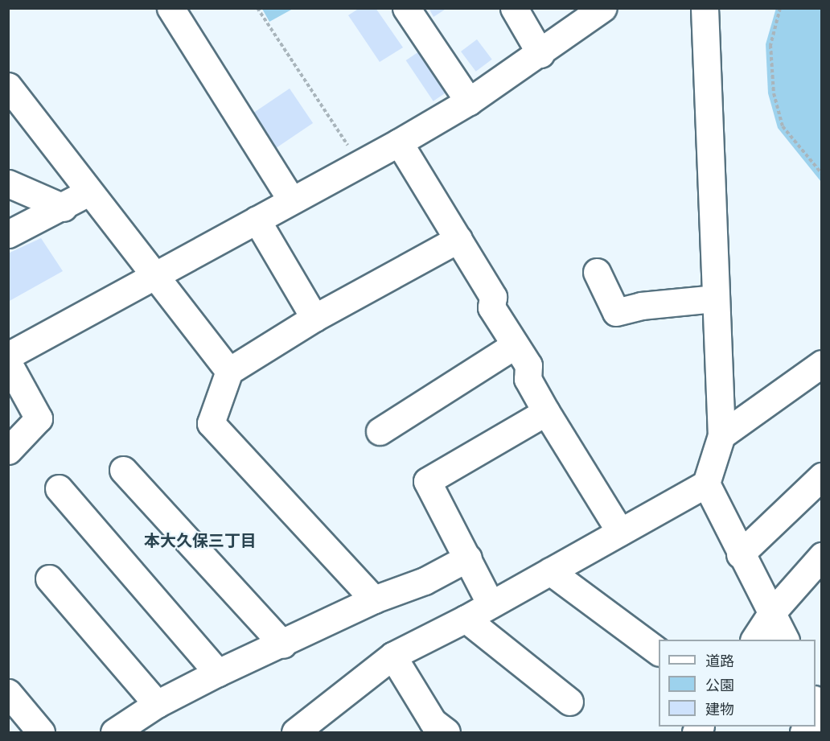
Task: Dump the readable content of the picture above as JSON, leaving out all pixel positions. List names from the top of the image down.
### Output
{
  "districts": ["本大久保三丁目"],
  "legend": ["道路", "公園", "建物"]
}
